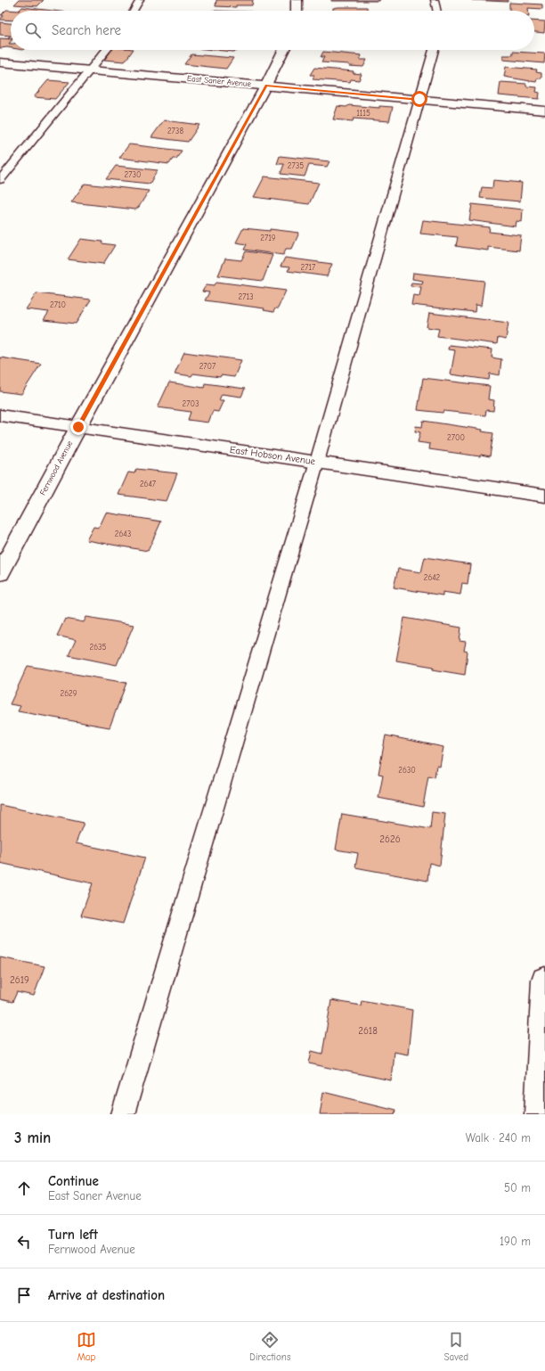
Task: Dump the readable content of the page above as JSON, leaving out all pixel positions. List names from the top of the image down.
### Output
{
  "streets": {
    "street": ["East Saner Avenue", "East Hobson Avenue", "Fernwood Avenue"]
  },
  "crossings": [
    ["East Saner Avenue", "Fernwood Avenue"],
    ["East Hobson Avenue", "Fernwood Avenue"]
  ],
  "house_numbers": [
    "1115",
    "2738",
    "2735",
    "2730",
    "2719",
    "2717",
    "2713",
    "2710",
    "2707",
    "2703",
    "2700",
    "2647",
    "2643",
    "2642",
    "2635",
    "2629",
    "2630",
    "2626",
    "2619",
    "2618"
  ],
  "page": {
    "search": "Search here",
    "heading": ["3 min", "Walk · 240 m"],
    "list": [
      ["Continue", "East Saner Avenue", "50 m"],
      ["Turn left", "Fernwood Avenue", "190 m"],
      "Arrive at destination"
    ],
    "nav": ["Map", "Directions", "Saved"]
  }
}
